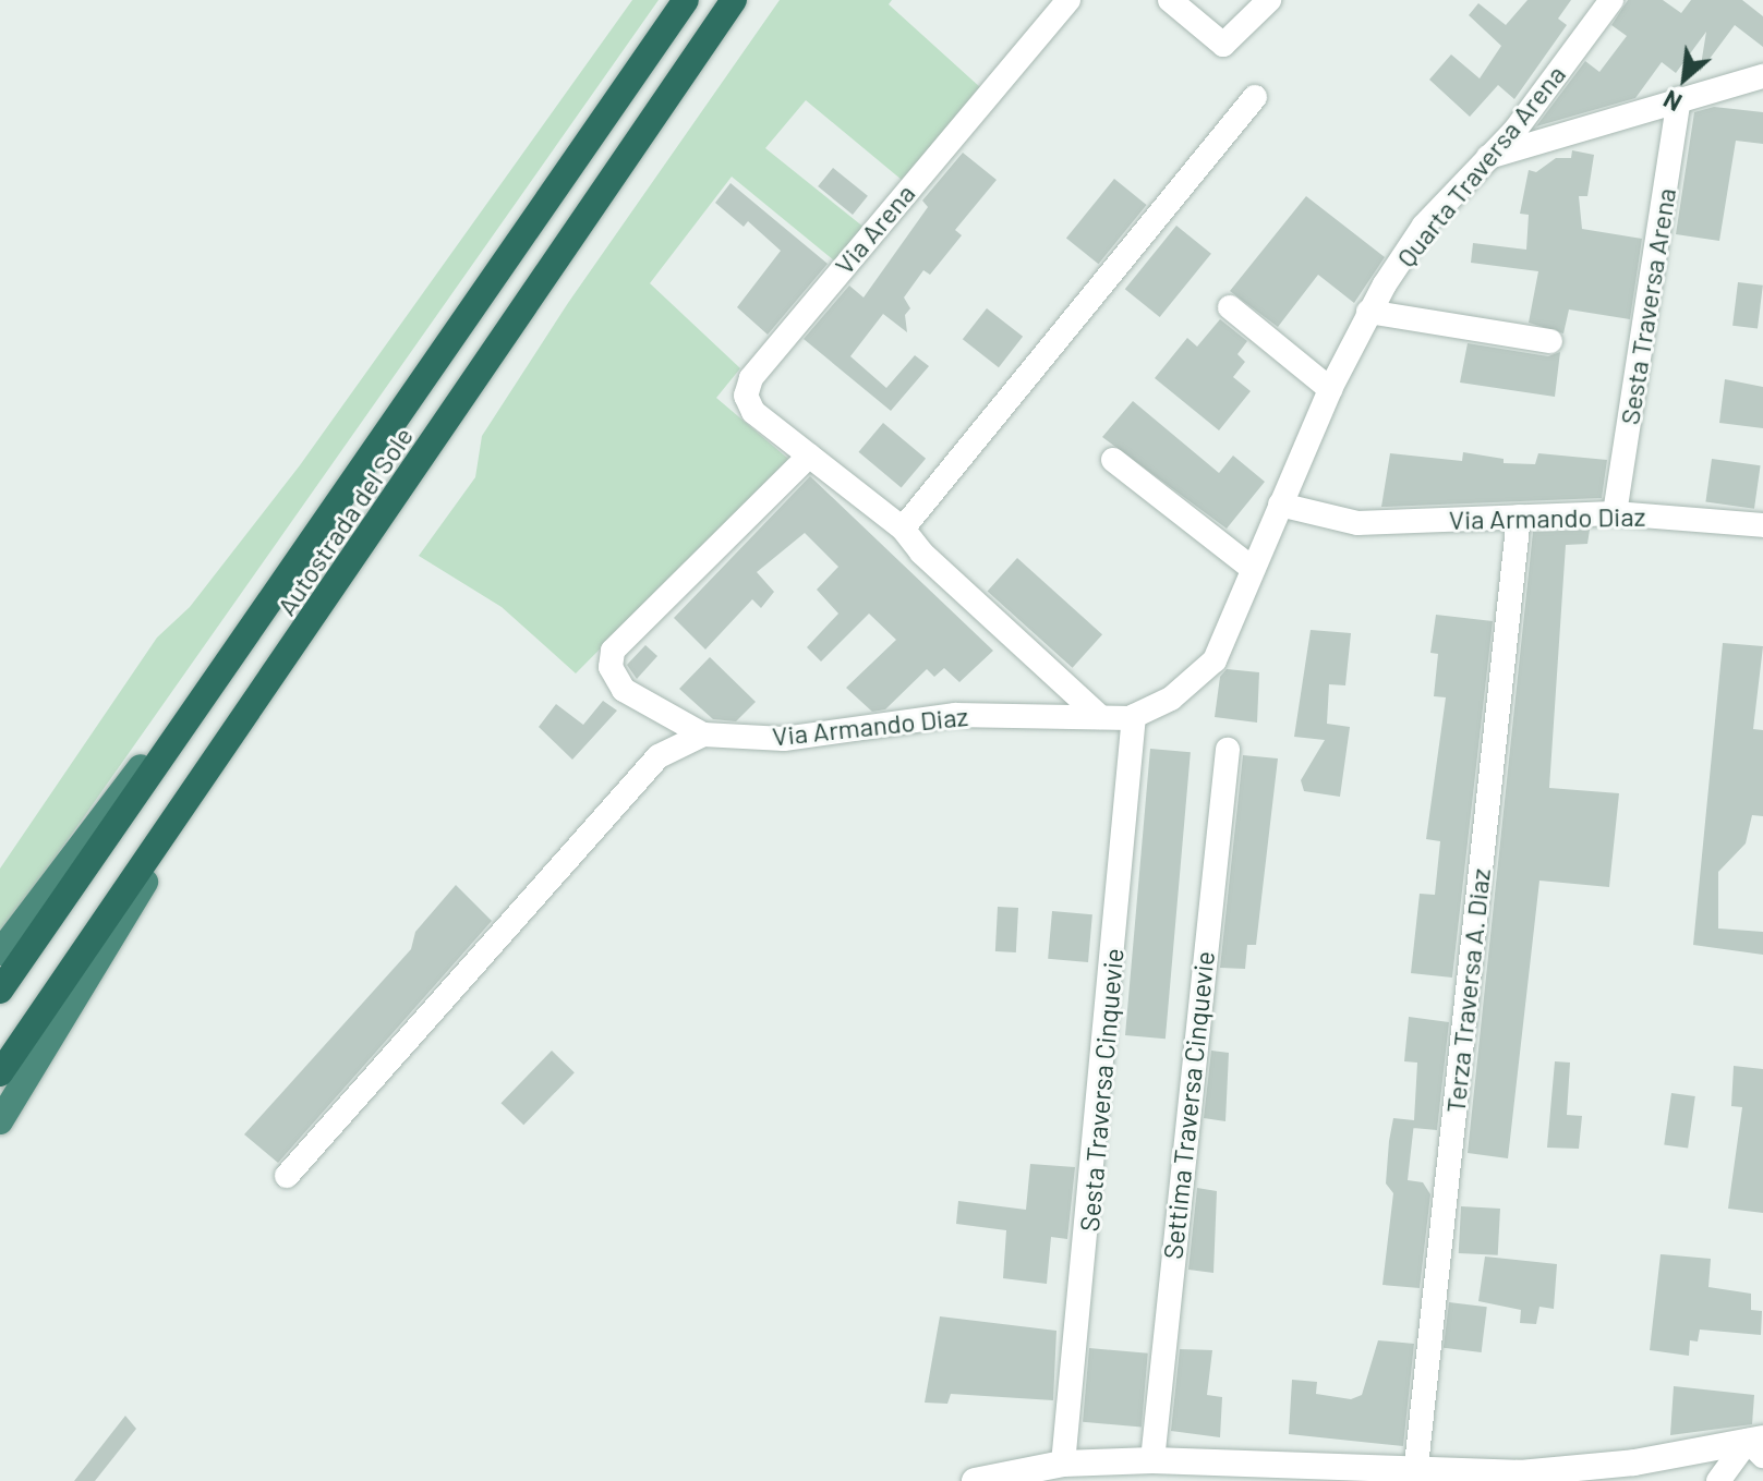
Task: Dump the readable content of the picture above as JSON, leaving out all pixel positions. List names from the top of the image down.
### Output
{
  "streets": {
    "highway": ["Autostrada del Sole"],
    "street": [
      "Quarta Traversa Arena",
      "Via Arena",
      "Sesta Traversa Arena",
      "Via Armando Diaz",
      "Terza Traversa A. Diaz",
      "Sesta Traversa Cinquevie",
      "Settima Traversa Cinquevie"
    ]
  },
  "crossings": [
    ["Quarta Traversa Arena", "Via Armando Diaz"],
    ["Via Arena", "Via Armando Diaz"],
    ["Sesta Traversa Arena", "Via Armando Diaz"],
    ["Via Armando Diaz", "Terza Traversa A. Diaz"],
    ["Via Armando Diaz", "Sesta Traversa Cinquevie"]
  ],
  "north": "bottom left"
}
